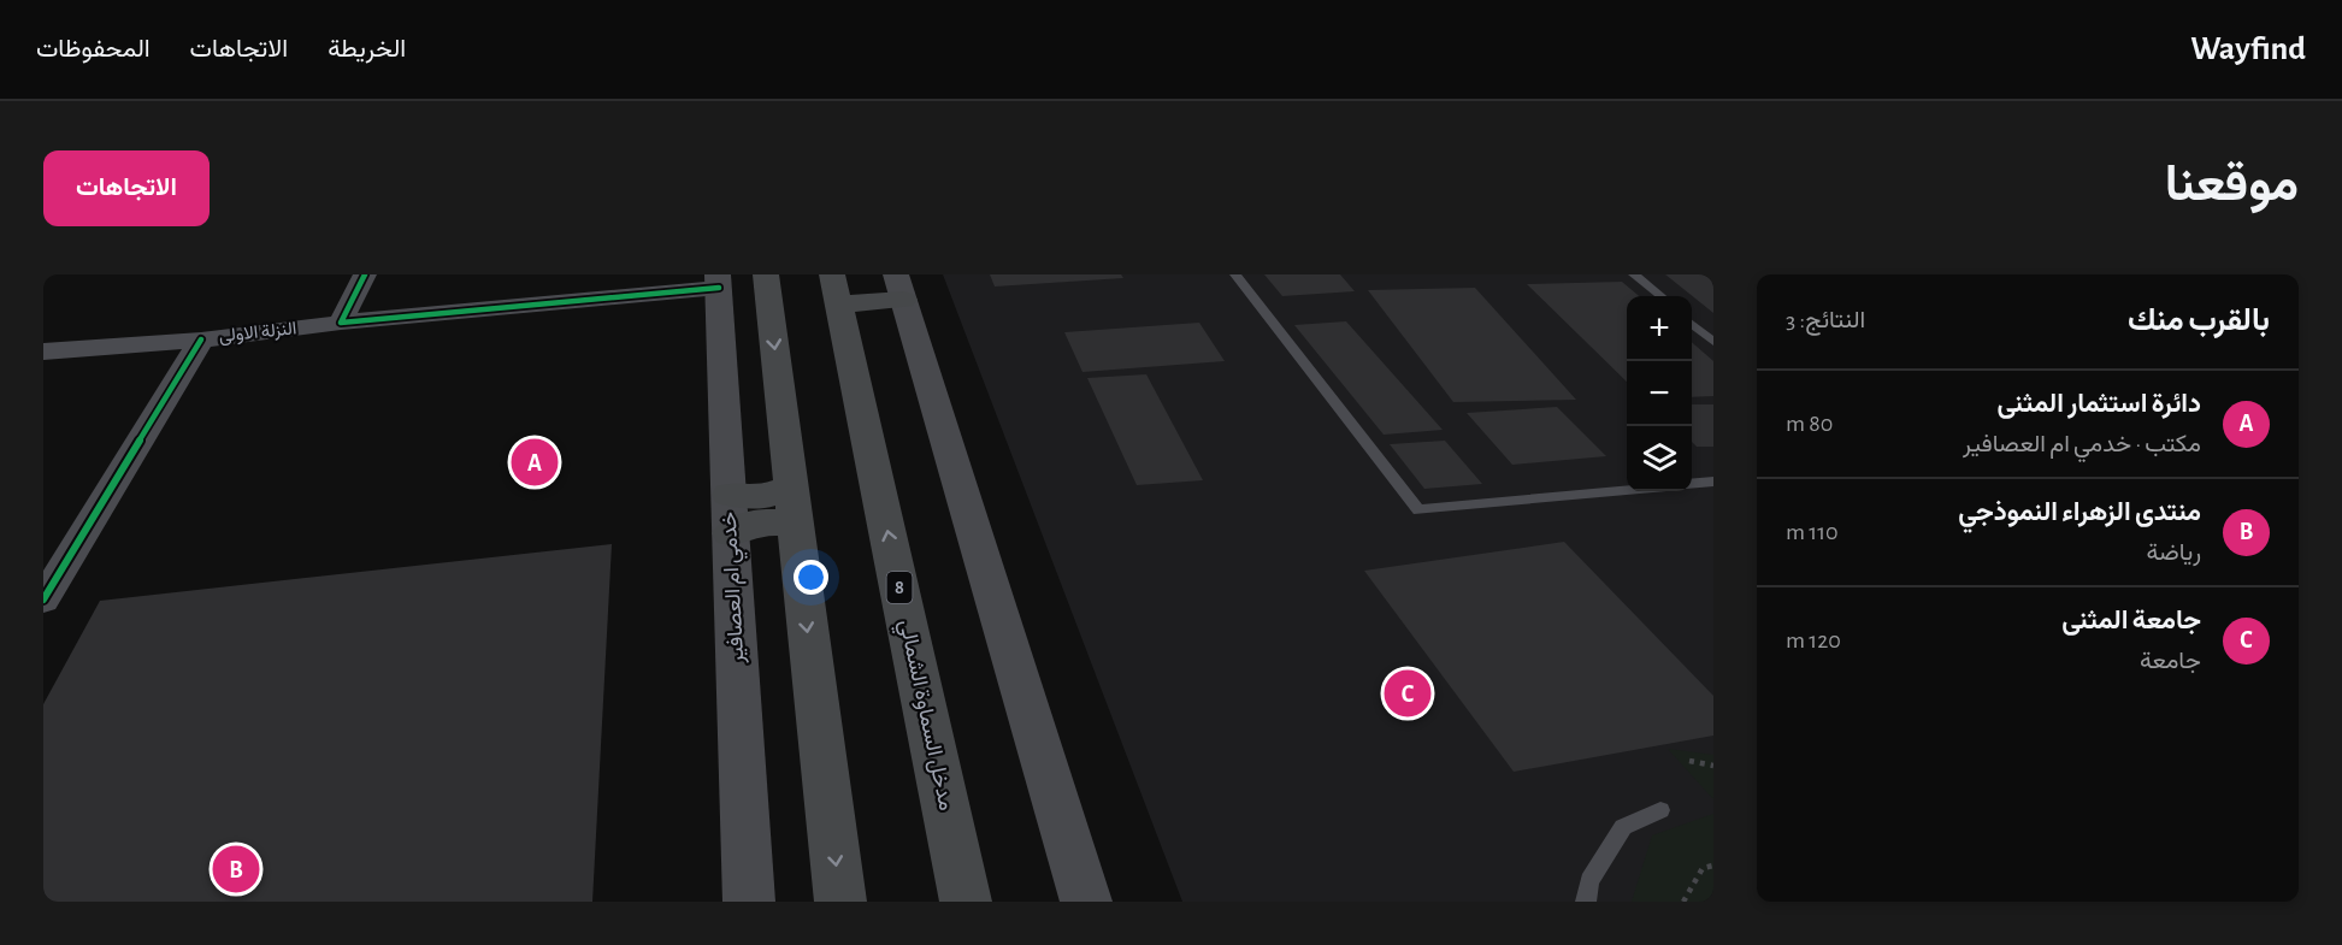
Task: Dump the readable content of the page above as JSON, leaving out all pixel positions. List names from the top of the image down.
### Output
{
  "streets": {
    "highway": ["8", "مدخل السماوة الشمالي"],
    "main road": ["خدمي ام العصافير"],
    "street": ["النزلة الاولى"]
  },
  "crossings": [
    ["النزلة الاولى", "خدمي ام العصافير"]
  ],
  "page": {
    "header": "Wayfind",
    "nav": ["الخريطة", "الاتجاهات", "المحفوظات"],
    "title": "موقعنا",
    "buttons": "الاتجاهات",
    "heading": ["بالقرب منك", "النتائج: 3"],
    "map_buttons": ["+", "−"],
    "list": [
      {
        "mark": "A",
        "name": "دائرة استثمار المثنى",
        "note": "مكتب · خدمي ام العصافير",
        "value": "80 m"
      },
      {
        "mark": "B",
        "name": "منتدى الزهراء النموذجي",
        "note": "رياضة",
        "value": "110 m"
      },
      {
        "mark": "C",
        "name": "جامعة المثنى",
        "note": "جامعة",
        "value": "120 m"
      }
    ],
    "pins": ["A", "C", "B"]
  }
}
